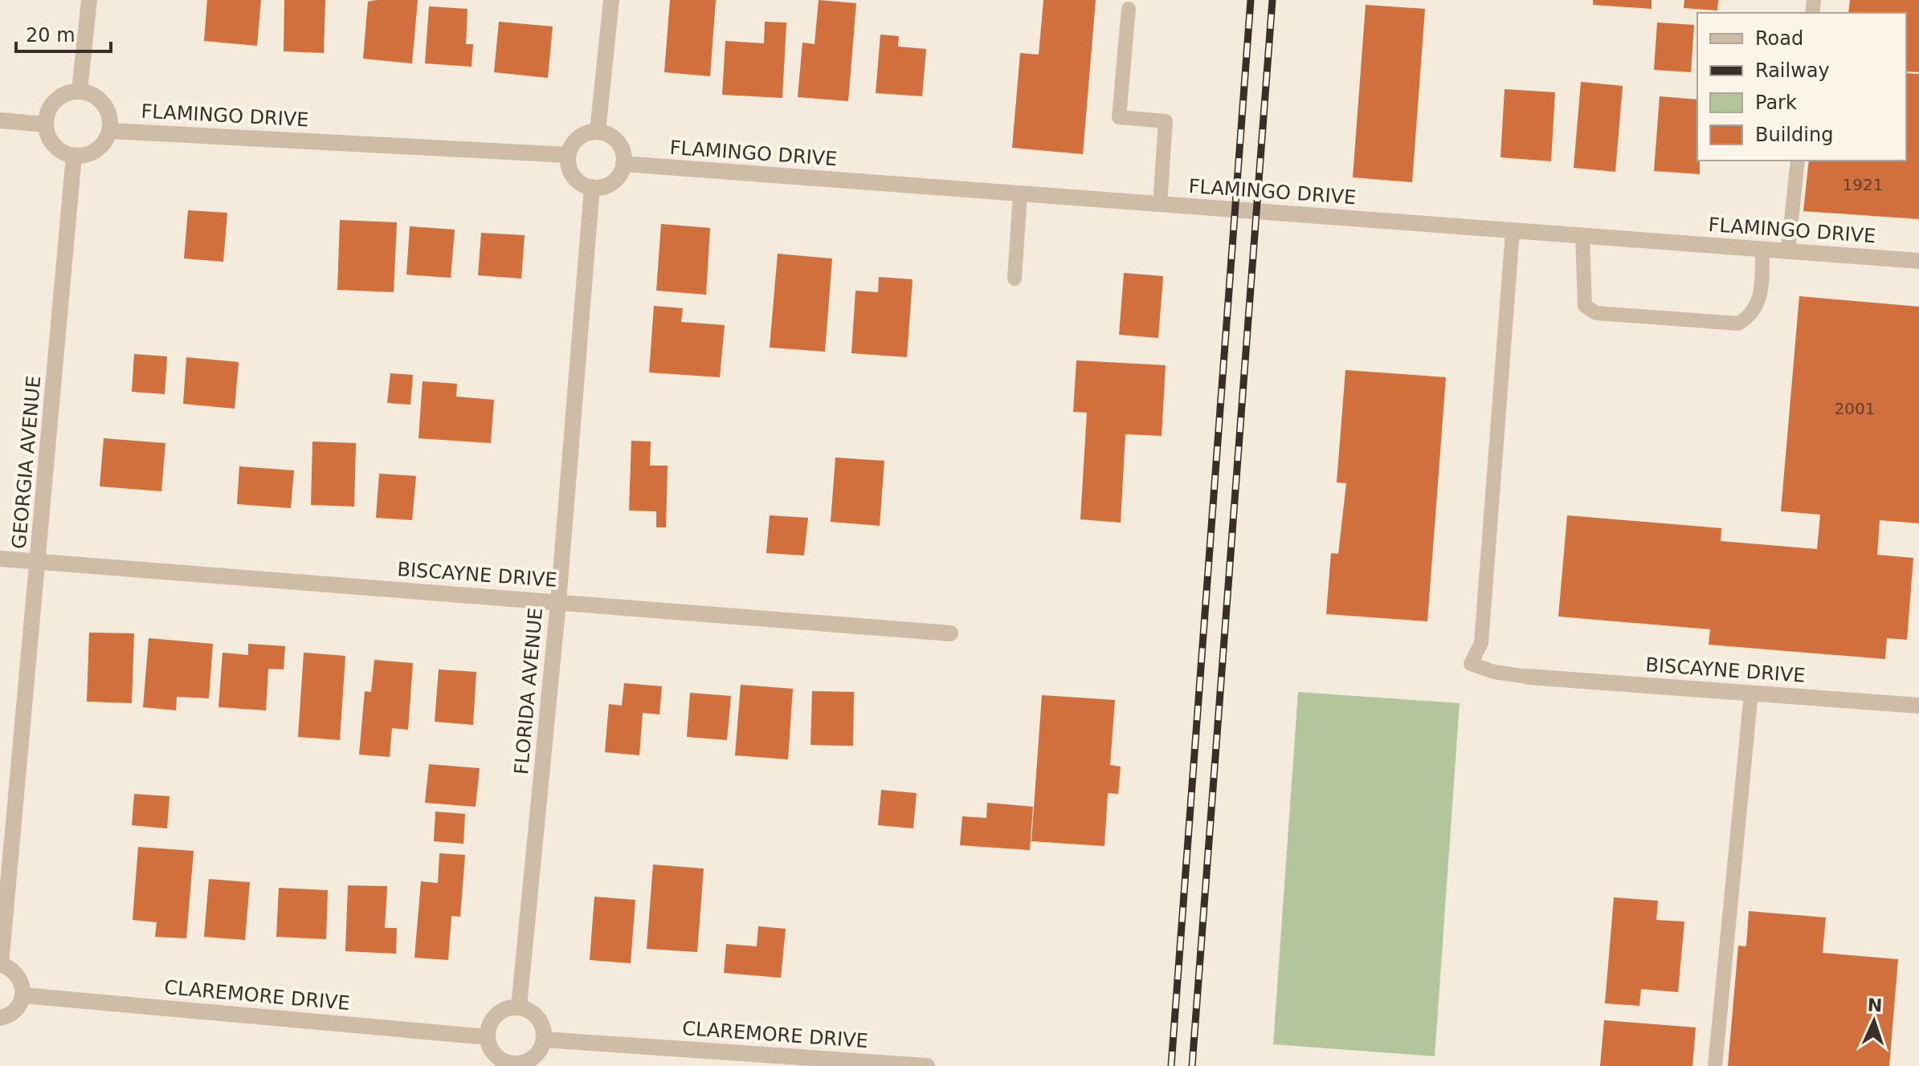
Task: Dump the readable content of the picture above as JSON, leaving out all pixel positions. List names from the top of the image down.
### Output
{
  "streets": {
    "street": [
      "FLAMINGO DRIVE",
      "GEORGIA AVENUE",
      "BISCAYNE DRIVE",
      "FLORIDA AVENUE",
      "CLAREMORE DRIVE"
    ]
  },
  "crossings": [
    ["FLAMINGO DRIVE", "GEORGIA AVENUE"],
    ["FLAMINGO DRIVE", "FLORIDA AVENUE"],
    ["GEORGIA AVENUE", "BISCAYNE DRIVE"],
    ["BISCAYNE DRIVE", "FLORIDA AVENUE"],
    ["FLORIDA AVENUE", "CLAREMORE DRIVE"]
  ],
  "house_numbers": ["1921", "2001"],
  "legend": [
    "Road",
    "Railway",
    "Park",
    "Building"
  ],
  "scale_bar": "20 m",
  "north": "top"
}
